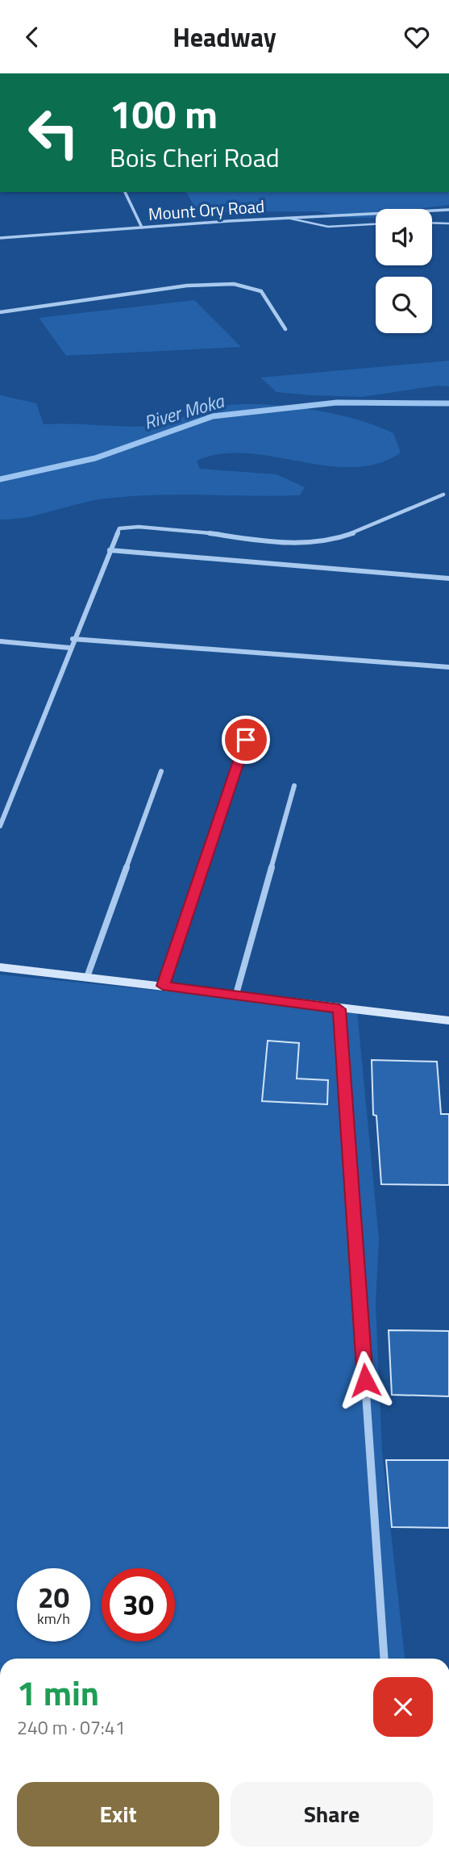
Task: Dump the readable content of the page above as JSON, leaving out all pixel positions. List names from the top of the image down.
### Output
{
  "streets": {
    "street": ["Mount Ory Road"]
  },
  "water": ["River Moka"],
  "page": {
    "header": "Headway",
    "turn": ["100 m", "Bois Cheri Road"],
    "speed": "20 km/h",
    "limit": "30",
    "heading": ["1 min", "240 m · 07:41"],
    "buttons": ["Exit", "Share"]
  }
}
